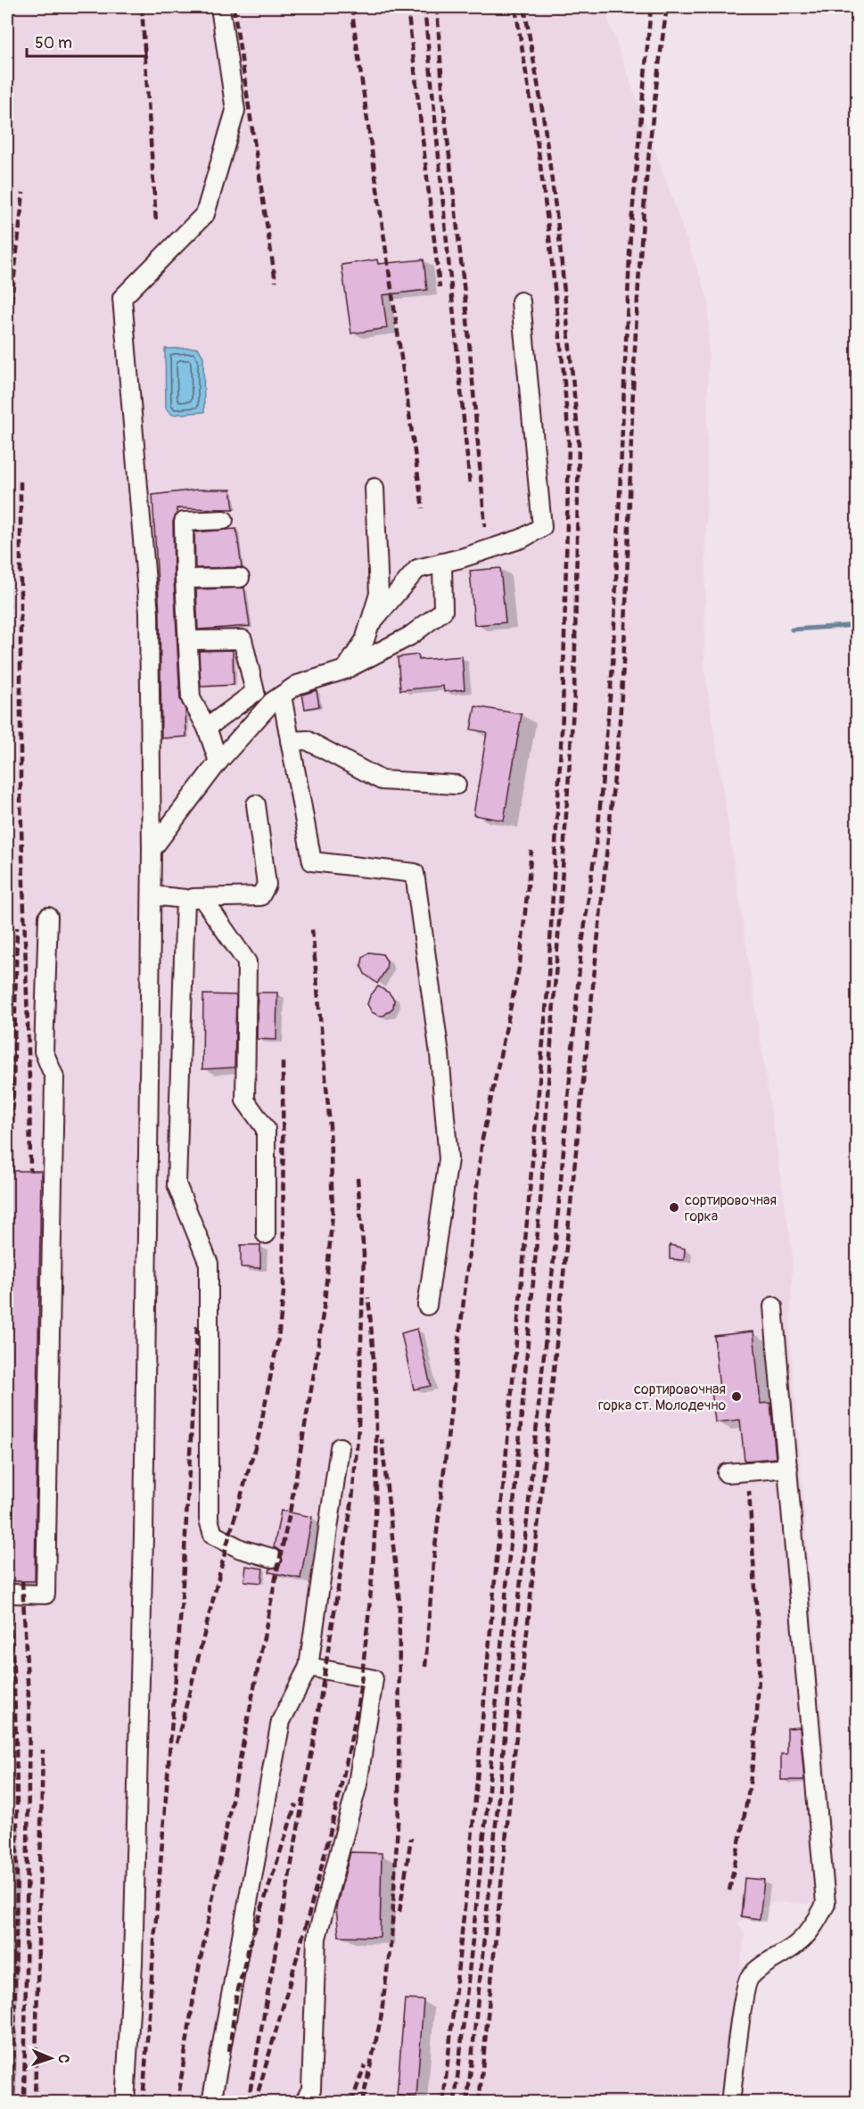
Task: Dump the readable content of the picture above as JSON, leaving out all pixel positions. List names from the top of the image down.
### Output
{
  "places": ["сортировочная горка", "сортировочная горка ст. Молодечно"],
  "scale_bar": "50 m",
  "north": "right"
}
